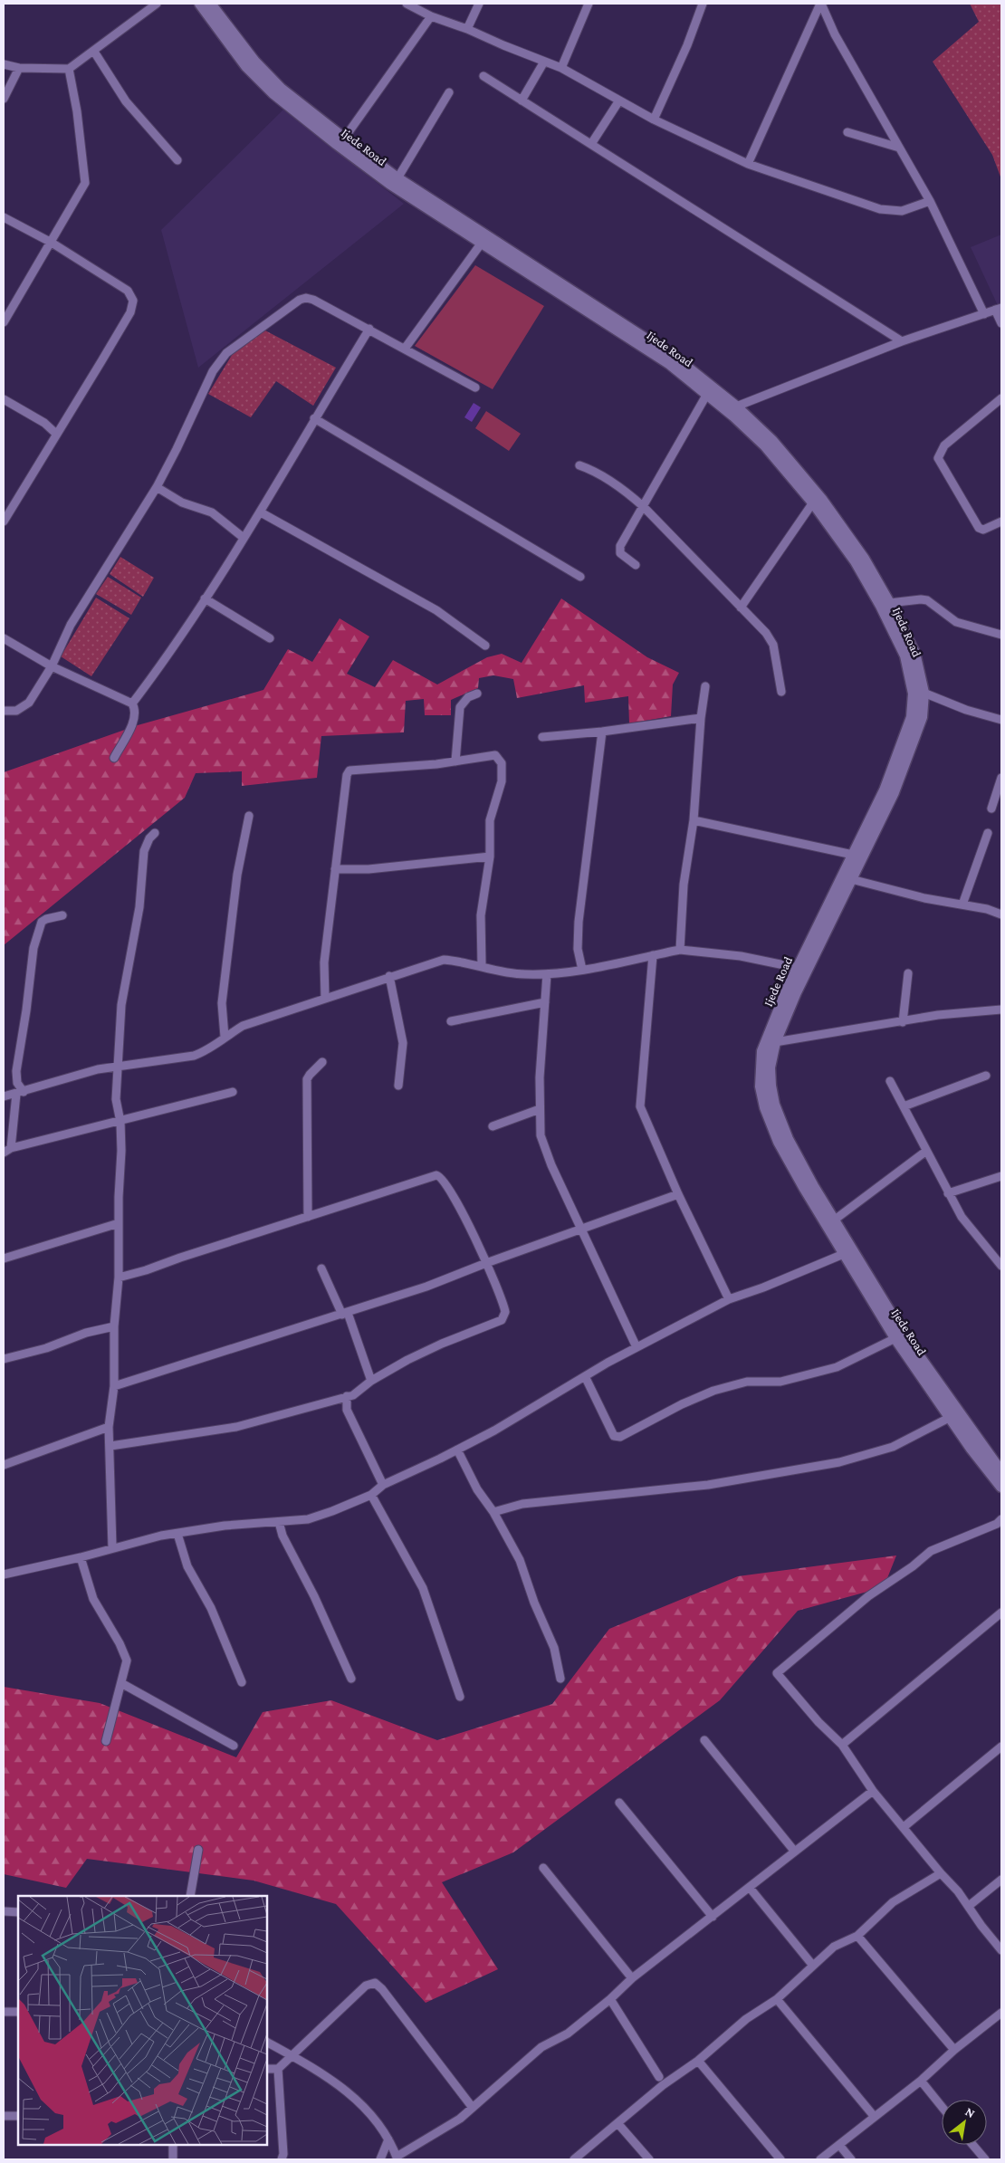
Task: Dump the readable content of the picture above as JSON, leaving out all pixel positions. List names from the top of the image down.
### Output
{
  "streets": {
    "main road": ["Ijede Road"]
  },
  "north": "top right"
}
